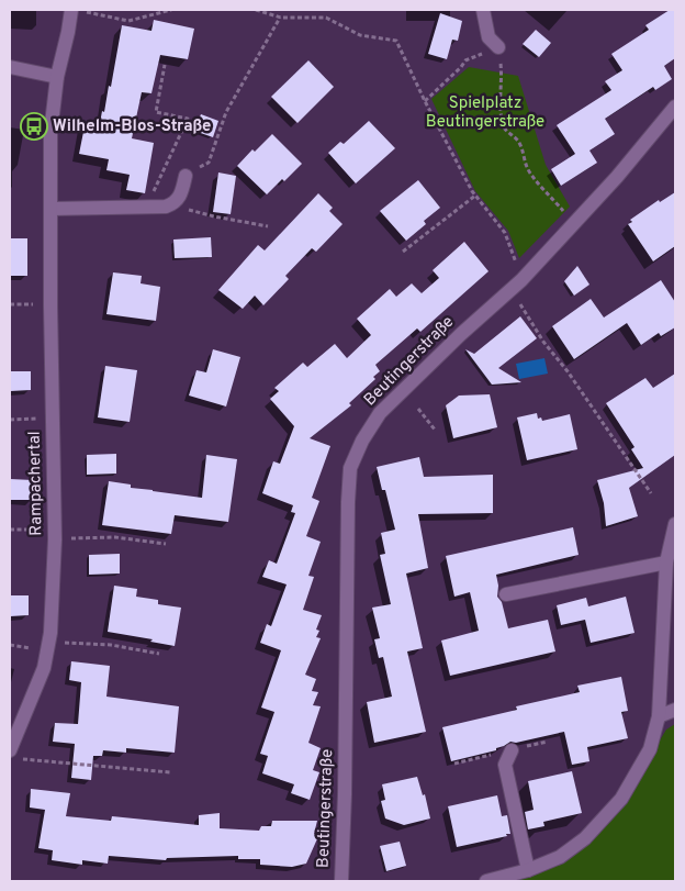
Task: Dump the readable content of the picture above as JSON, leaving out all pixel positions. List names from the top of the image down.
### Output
{
  "streets": {
    "street": ["Beutingerstraße", "Rampachertal"]
  },
  "parks": ["Spielplatz Beutingerstraße"],
  "places": {
    "bus stop": ["Wilhelm-Blos-Straße"]
  }
}
